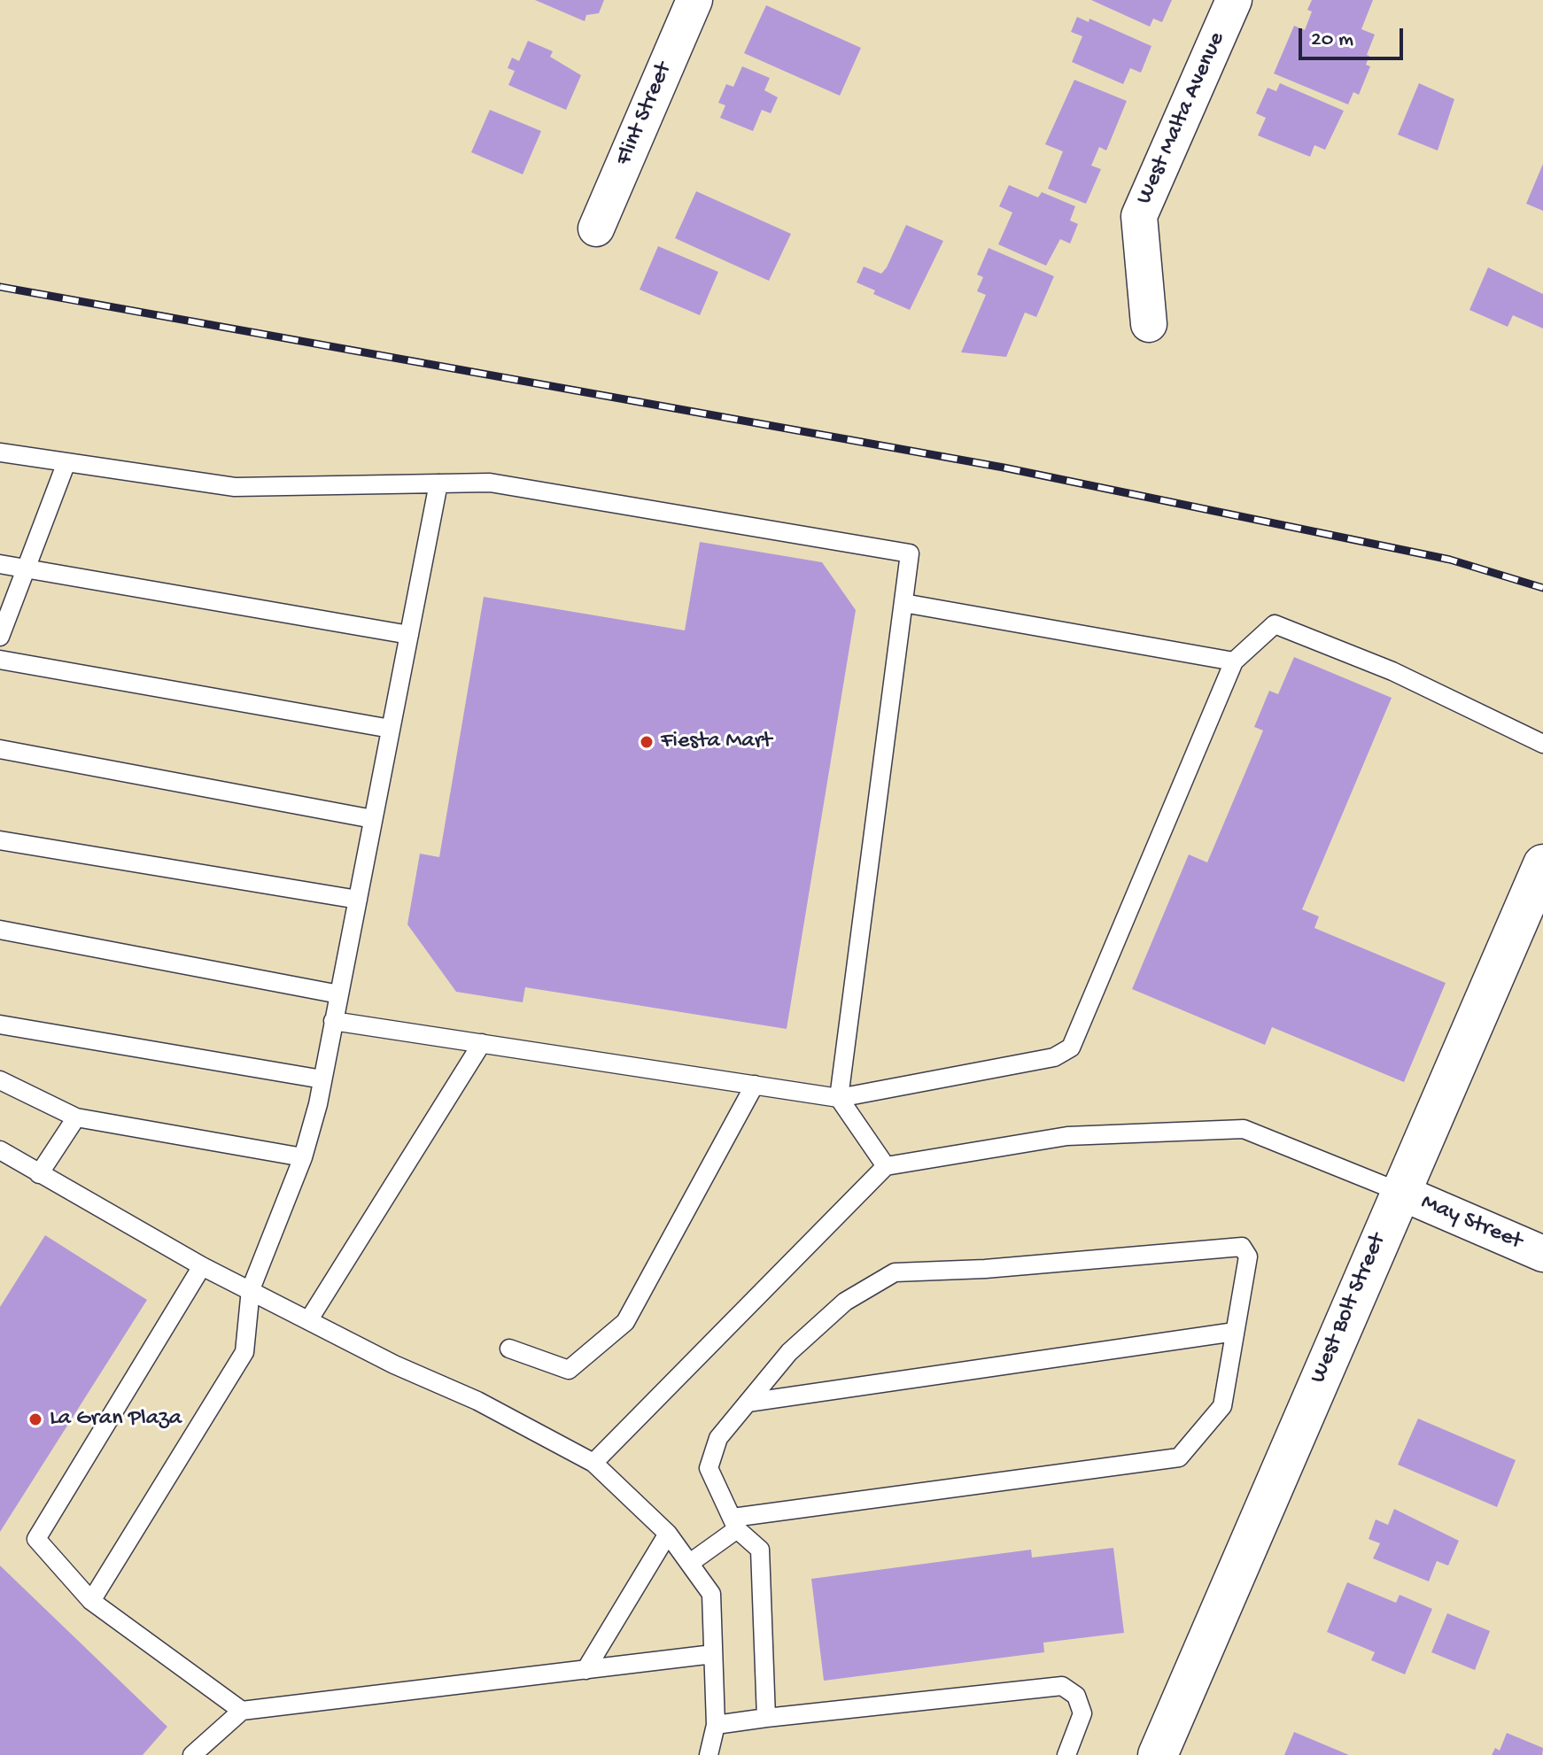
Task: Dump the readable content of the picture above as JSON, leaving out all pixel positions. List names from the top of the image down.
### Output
{
  "streets": {
    "street": [
      "Flint Street",
      "West Malta Avenue",
      "May Street",
      "West Bolt Street"
    ]
  },
  "crossings": [
    ["May Street", "West Bolt Street"]
  ],
  "places": ["Fiesta Mart", "La Gran Plaza"],
  "scale_bar": "20 m"
}
